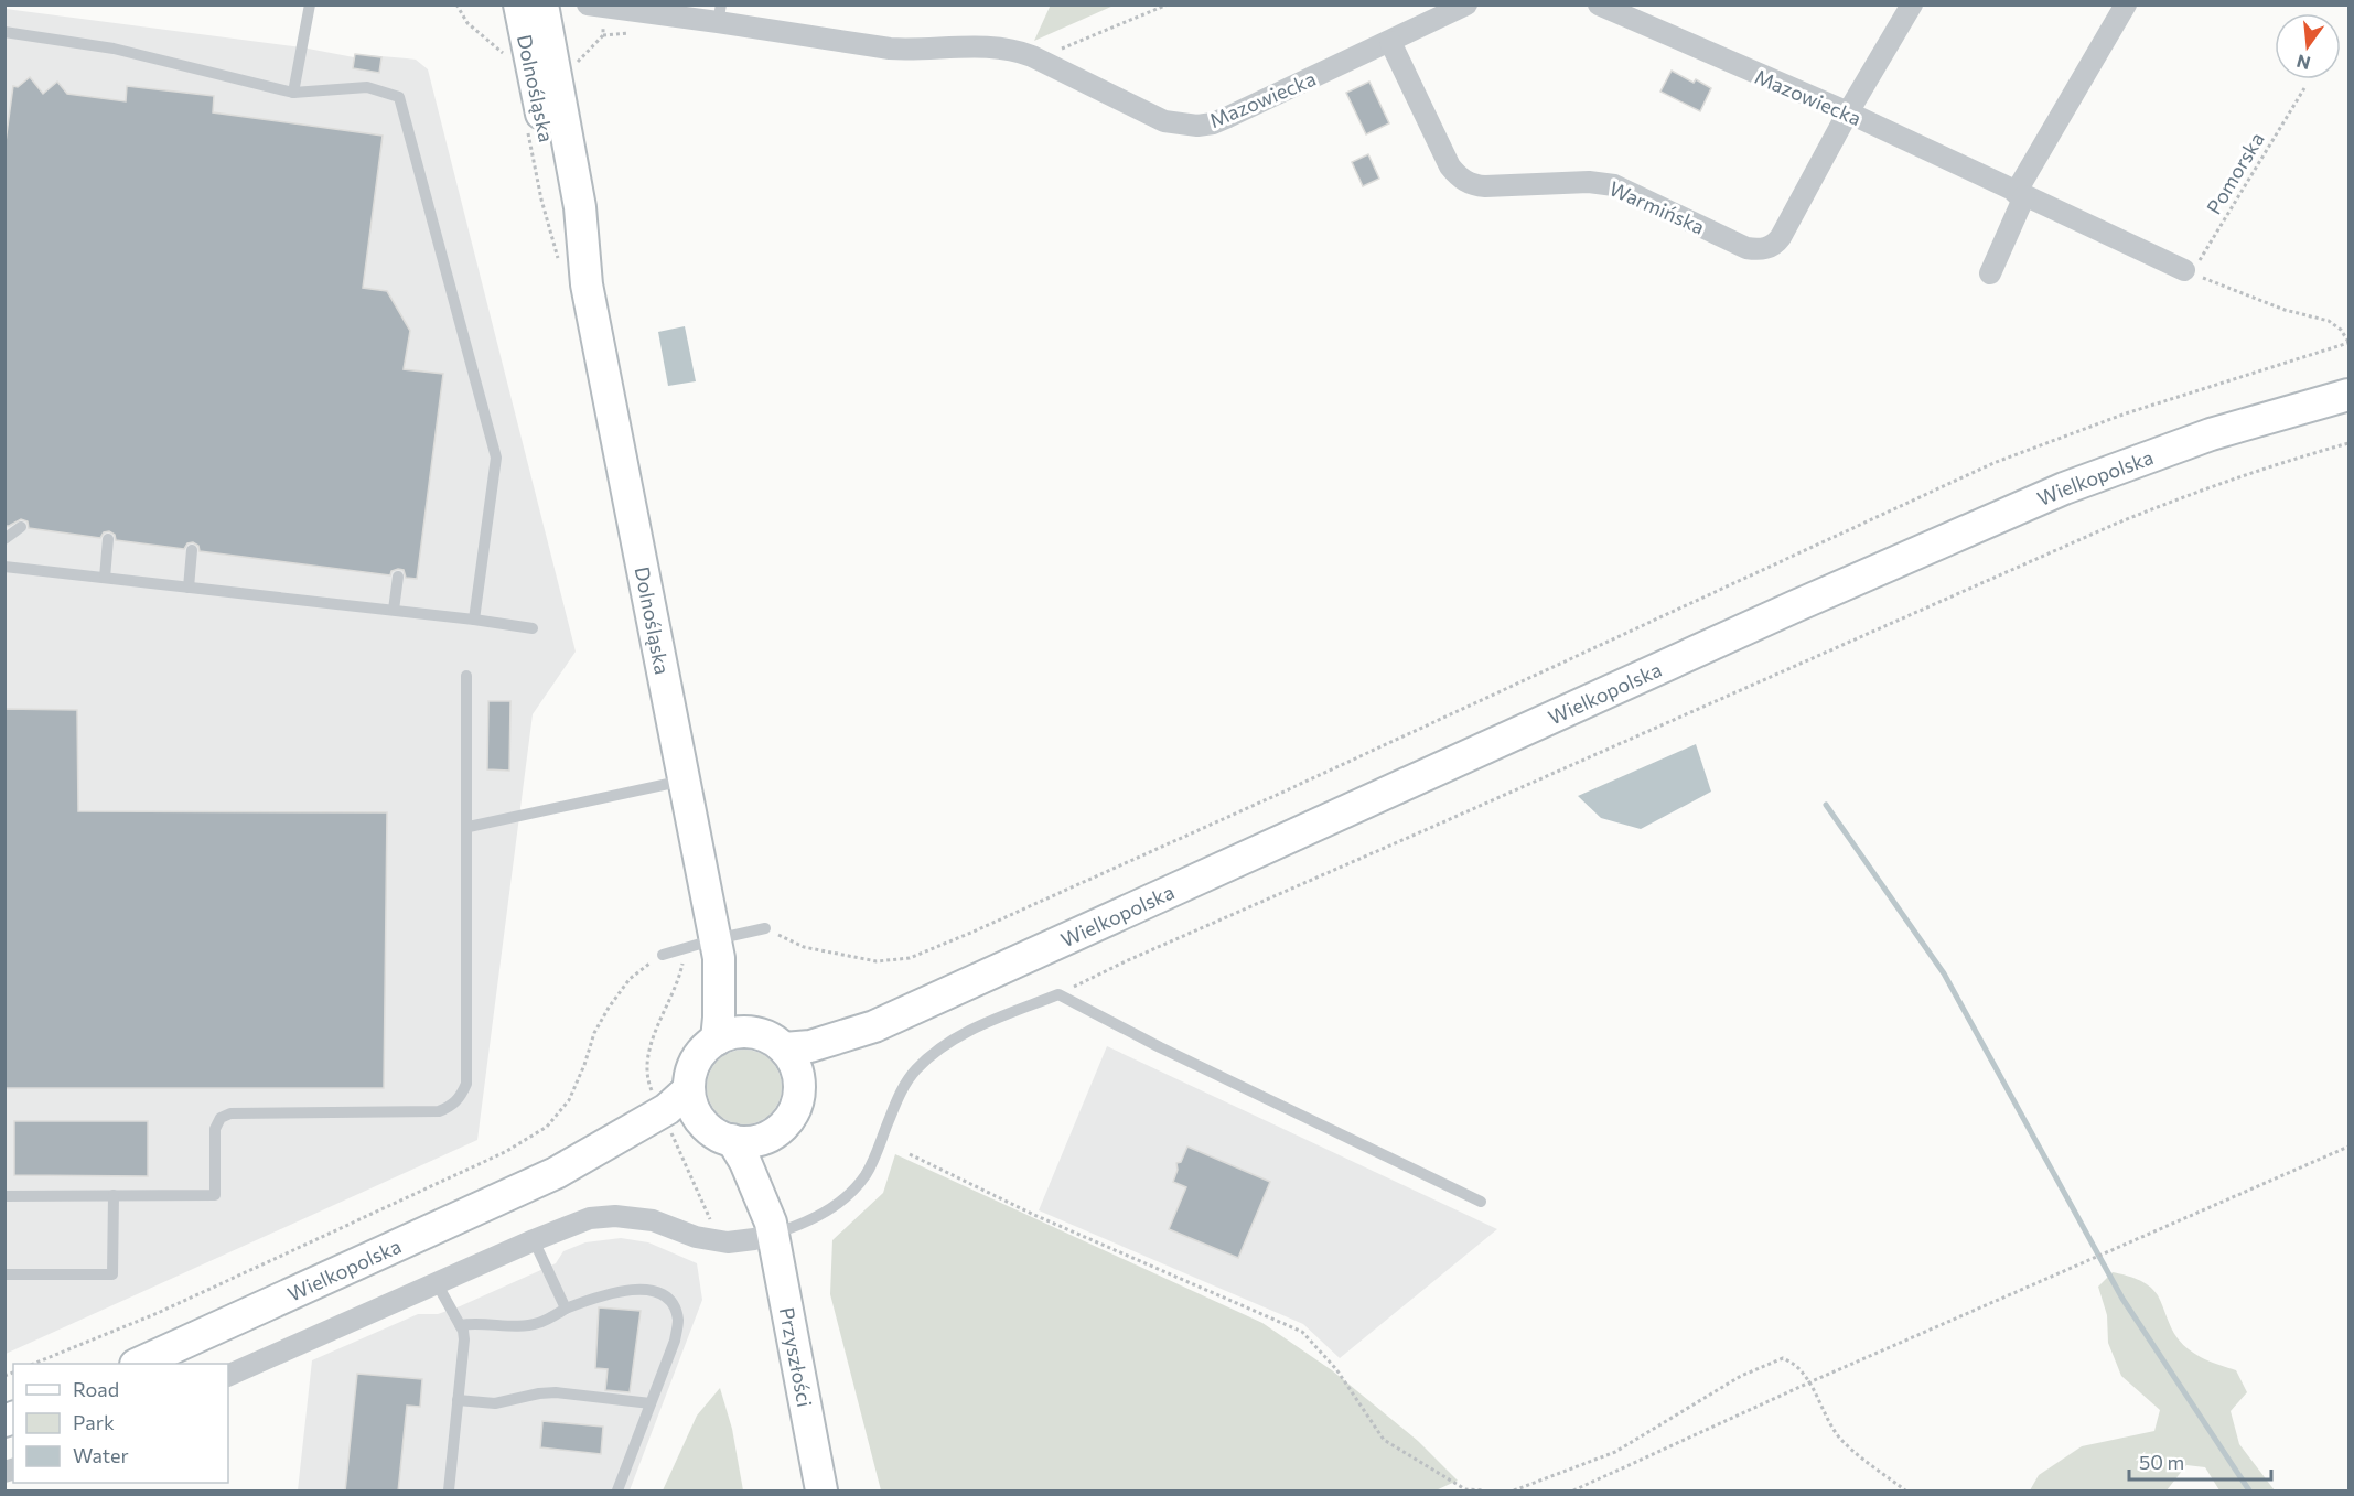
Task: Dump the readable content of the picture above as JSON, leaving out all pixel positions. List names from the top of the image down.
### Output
{
  "streets": {
    "main road": ["Dolnośląska", "Wielkopolska", "Przyszłości"],
    "street": ["Mazowiecka", "Warmińska"],
    "path": ["Pomorska"]
  },
  "crossings": [
    ["Dolnośląska", "Wielkopolska"],
    ["Dolnośląska", "Przyszłości"],
    ["Mazowiecka", "Pomorska"],
    ["Mazowiecka", "Warmińska"],
    ["Wielkopolska", "Przyszłości"]
  ],
  "legend": ["Road", "Park", "Water"],
  "scale_bar": "50 m",
  "north": "bottom"
}
